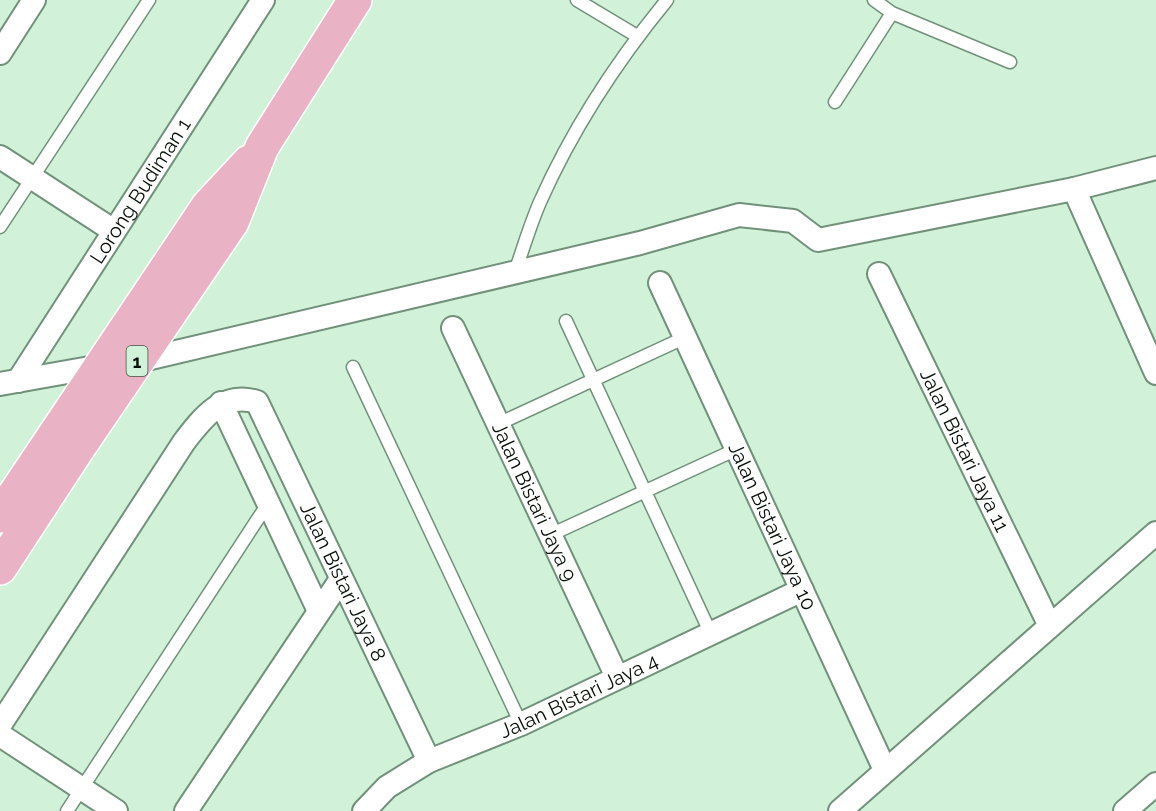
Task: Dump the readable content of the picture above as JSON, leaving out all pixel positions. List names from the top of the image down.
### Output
{
  "streets": {
    "main road": ["1"],
    "street": [
      "Lorong Budiman 1",
      "Jalan Bistari Jaya 11",
      "Jalan Bistari Jaya 9",
      "Jalan Bistari Jaya 10",
      "Jalan Bistari Jaya 8",
      "Jalan Bistari Jaya 4"
    ]
  },
  "crossings": [
    ["Jalan Bistari Jaya 9", "Jalan Bistari Jaya 4"],
    ["Jalan Bistari Jaya 10", "Jalan Bistari Jaya 4"],
    ["Jalan Bistari Jaya 8", "Jalan Bistari Jaya 4"]
  ]
}
